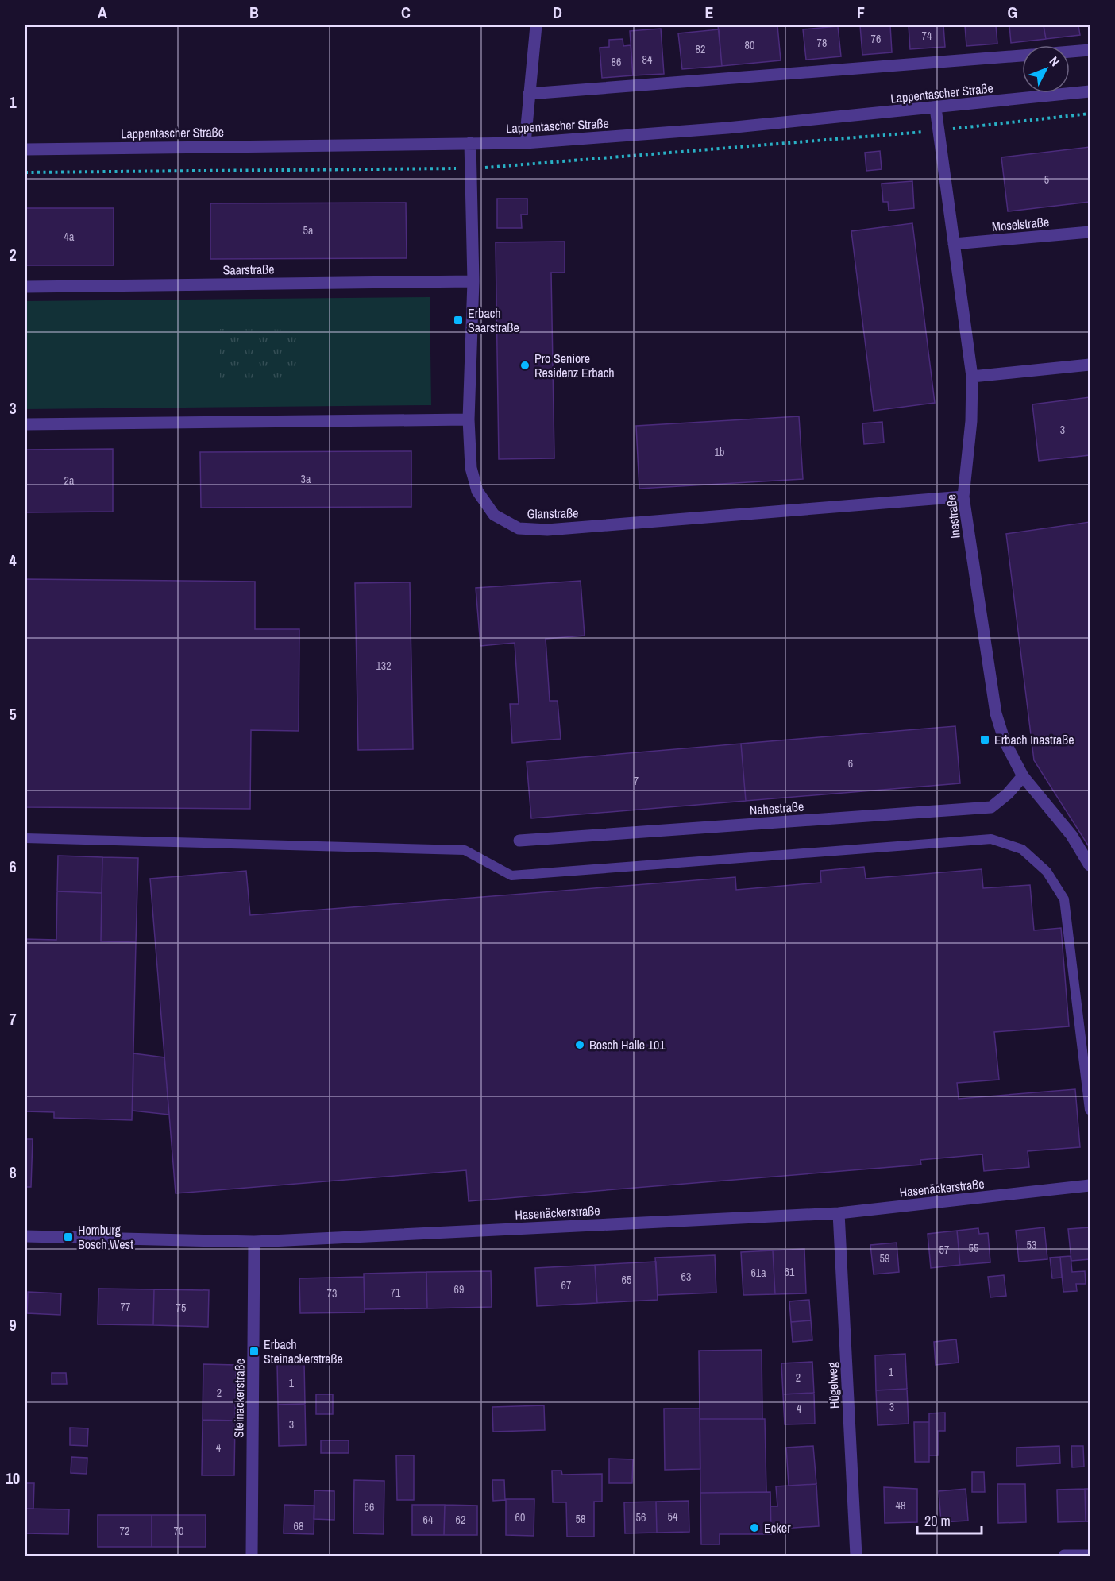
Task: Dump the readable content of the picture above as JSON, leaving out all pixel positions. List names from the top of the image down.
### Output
{
  "streets": {
    "street": [
      "Lappentascher Straße",
      "Moselstraße",
      "Saarstraße",
      "Glanstraße",
      "Inastraße",
      "Nahestraße",
      "Hasenäckerstraße",
      "Hügelweg",
      "Steinackerstraße"
    ]
  },
  "crossings": [
    ["Lappentascher Straße", "Glanstraße"],
    ["Lappentascher Straße", "Inastraße"],
    ["Moselstraße", "Inastraße"],
    ["Saarstraße", "Glanstraße"],
    ["Glanstraße", "Inastraße"],
    ["Inastraße", "Nahestraße"],
    ["Hasenäckerstraße", "Hügelweg"],
    ["Hasenäckerstraße", "Steinackerstraße"]
  ],
  "places": {
    "transit": [
      "Erbach Saarstraße",
      "Erbach Inastraße",
      "Homburg Bosch West",
      "Erbach Steinackerstraße"
    ],
    "other": ["Pro Seniore Residenz Erbach", "Bosch Halle 101", "Ecker"]
  },
  "house_numbers": [
    "74",
    "76",
    "78",
    "80",
    "82",
    "84",
    "86",
    "5",
    "5a",
    "4a",
    "3",
    "1b",
    "3a",
    "2a",
    "132",
    "6",
    "7",
    "53",
    "55",
    "57",
    "59",
    "61",
    "61a",
    "63",
    "65",
    "67",
    "69",
    "71",
    "73",
    "77",
    "75",
    "1",
    "2",
    "1",
    "2",
    "3",
    "4",
    "3",
    "4",
    "48",
    "66",
    "54",
    "60",
    "56",
    "58",
    "64",
    "62",
    "68",
    "72",
    "70"
  ],
  "scale_bar": "20 m",
  "north": "top right",
  "grid": {
    "columns": [
      "A",
      "B",
      "C",
      "D",
      "E",
      "F",
      "G"
    ],
    "rows": [
      "1",
      "2",
      "3",
      "4",
      "5",
      "6",
      "7",
      "8",
      "9",
      "10"
    ]
  }
}
